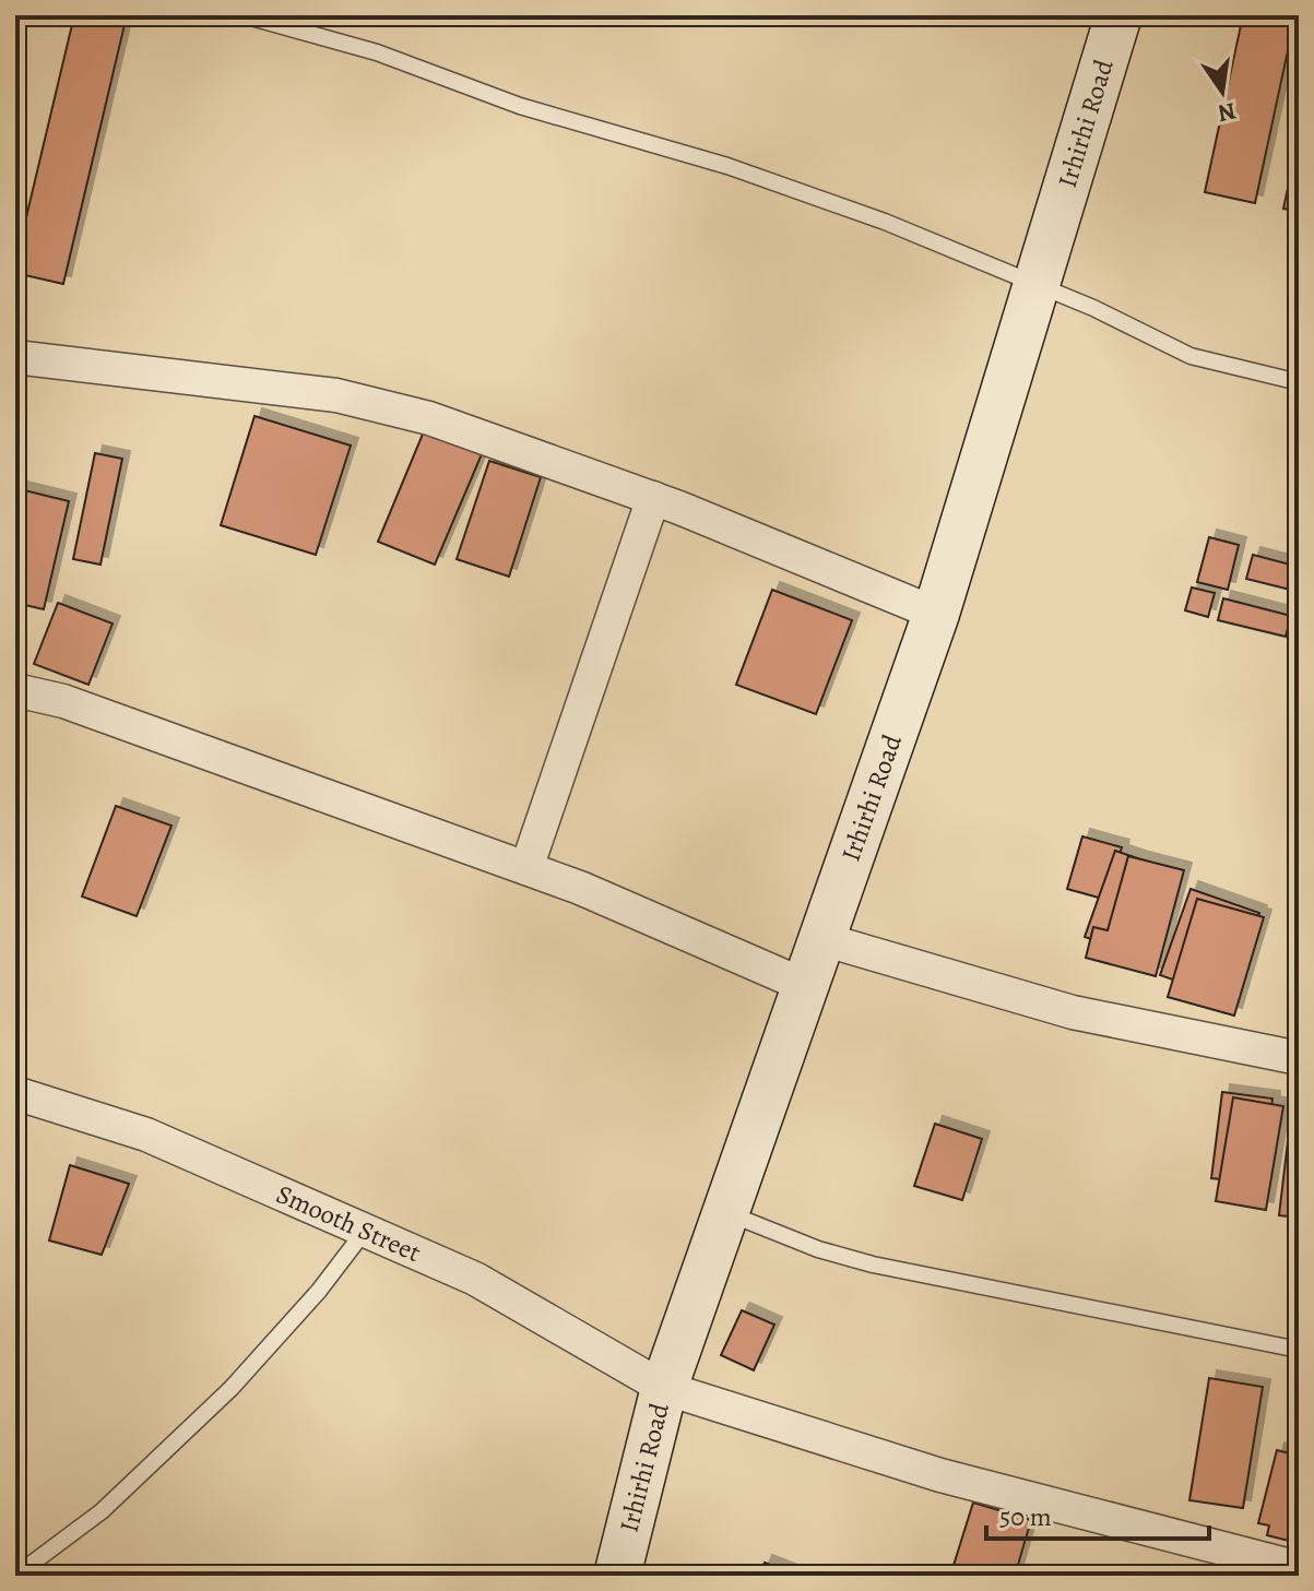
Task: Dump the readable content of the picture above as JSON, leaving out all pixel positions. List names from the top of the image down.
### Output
{
  "streets": {
    "street": ["Irhirhi Road", "Smooth Street"]
  },
  "crossings": [
    ["Irhirhi Road", "Smooth Street"]
  ],
  "scale_bar": "50 m",
  "north": "bottom"
}
